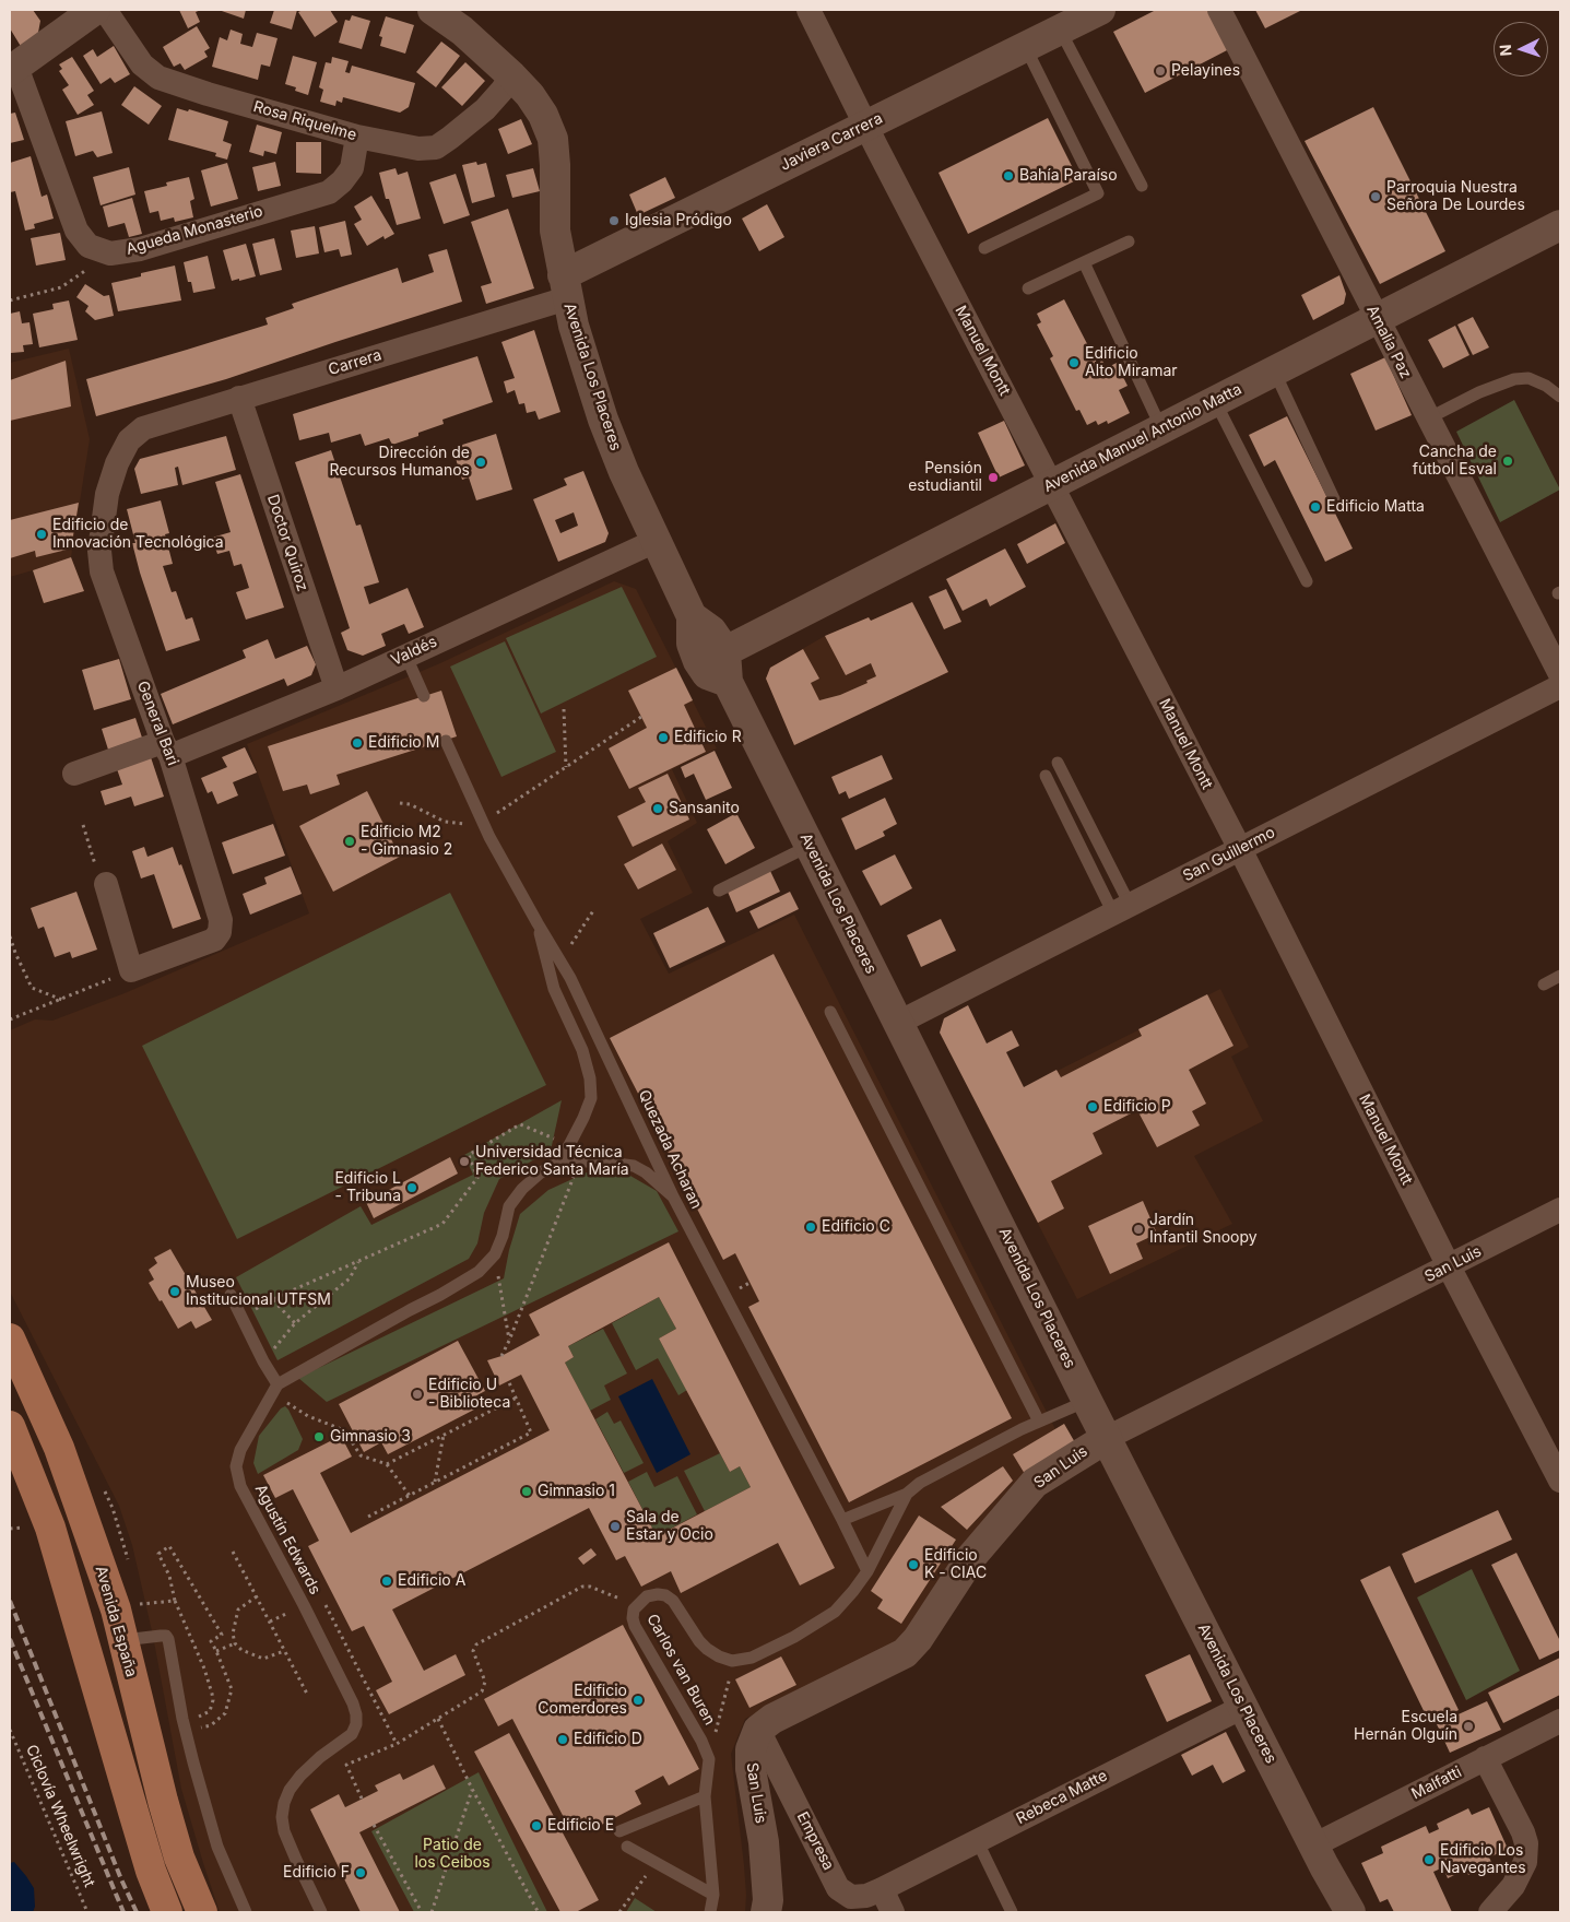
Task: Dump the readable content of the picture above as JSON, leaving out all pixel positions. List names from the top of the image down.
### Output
{
  "streets": {
    "main road": [
      "Javiera Carrera",
      "Avenida Los Placeres",
      "Avenida Manuel Antonio Matta",
      "San Luis",
      "Avenida España"
    ],
    "street": [
      "Rosa Riquelme",
      "Agueda Monasterio",
      "Amalia Paz",
      "Manuel Montt",
      "Carrera",
      "Doctor Quiroz",
      "Valdés",
      "General Bari",
      "San Guillermo",
      "Malfatti",
      "Rebeca Matte",
      "Empresa"
    ],
    "lane": ["Quezada Acharan", "Agustín Edwards", "Carlos van Buren"],
    "path": ["Ciclovía Wheelwright"]
  },
  "crossings": [
    ["Rosa Riquelme", "Agueda Monasterio"],
    ["Rosa Riquelme", "Avenida Los Placeres"],
    ["Javiera Carrera", "Manuel Montt"],
    ["Javiera Carrera", "Carrera"],
    ["Javiera Carrera", "Avenida Los Placeres"],
    ["Amalia Paz", "Avenida Manuel Antonio Matta"],
    ["Manuel Montt", "Avenida Manuel Antonio Matta"],
    ["Manuel Montt", "San Guillermo"],
    ["Manuel Montt", "San Luis"],
    ["Carrera", "Avenida Los Placeres"],
    ["Carrera", "Doctor Quiroz"],
    ["Carrera", "General Bari"],
    ["Avenida Los Placeres", "Avenida Manuel Antonio Matta"],
    ["Avenida Los Placeres", "Valdés"],
    ["Avenida Los Placeres", "San Guillermo"],
    ["Avenida Los Placeres", "San Luis"],
    ["Avenida Los Placeres", "Malfatti"],
    ["Avenida Los Placeres", "Rebeca Matte"],
    ["Doctor Quiroz", "Valdés"],
    ["Valdés", "General Bari"],
    ["San Luis", "Empresa"],
    ["Rebeca Matte", "Empresa"]
  ],
  "parks": ["Patio de los Ceibos"],
  "places": [
    "Pelayines",
    "Bahía Paraíso",
    "Parroquia Nuestra Señora De Lourdes",
    "Iglesia Pródigo",
    "Edificio Alto Miramar",
    "Cancha de fútbol Esval",
    "Dirección de Recursos Humanos",
    "Pensión estudiantil",
    "Edificio Matta",
    "Edificio de Innovación Tecnológica",
    "Edificio R",
    "Edificio M",
    "Sansanito",
    "Edificio M2 - Gimnasio 2",
    "Edificio P",
    "Universidad Técnica Federico Santa María",
    "Edificio L - Tribuna",
    "Edificio C",
    "Jardín Infantil Snoopy",
    "Museo Institucional UTFSM",
    "Edificio U - Biblioteca",
    "Gimnasio 3",
    "Gimnasio 1",
    "Sala de Estar y Ocio",
    "Edificio K - CIAC",
    "Edificio A",
    "Edificio Comerdores",
    "Escuela Hernán Olguín",
    "Edificio D",
    "Edificio E",
    "Edificio Los Navegantes",
    "Edificio F"
  ],
  "north": "left"
}
